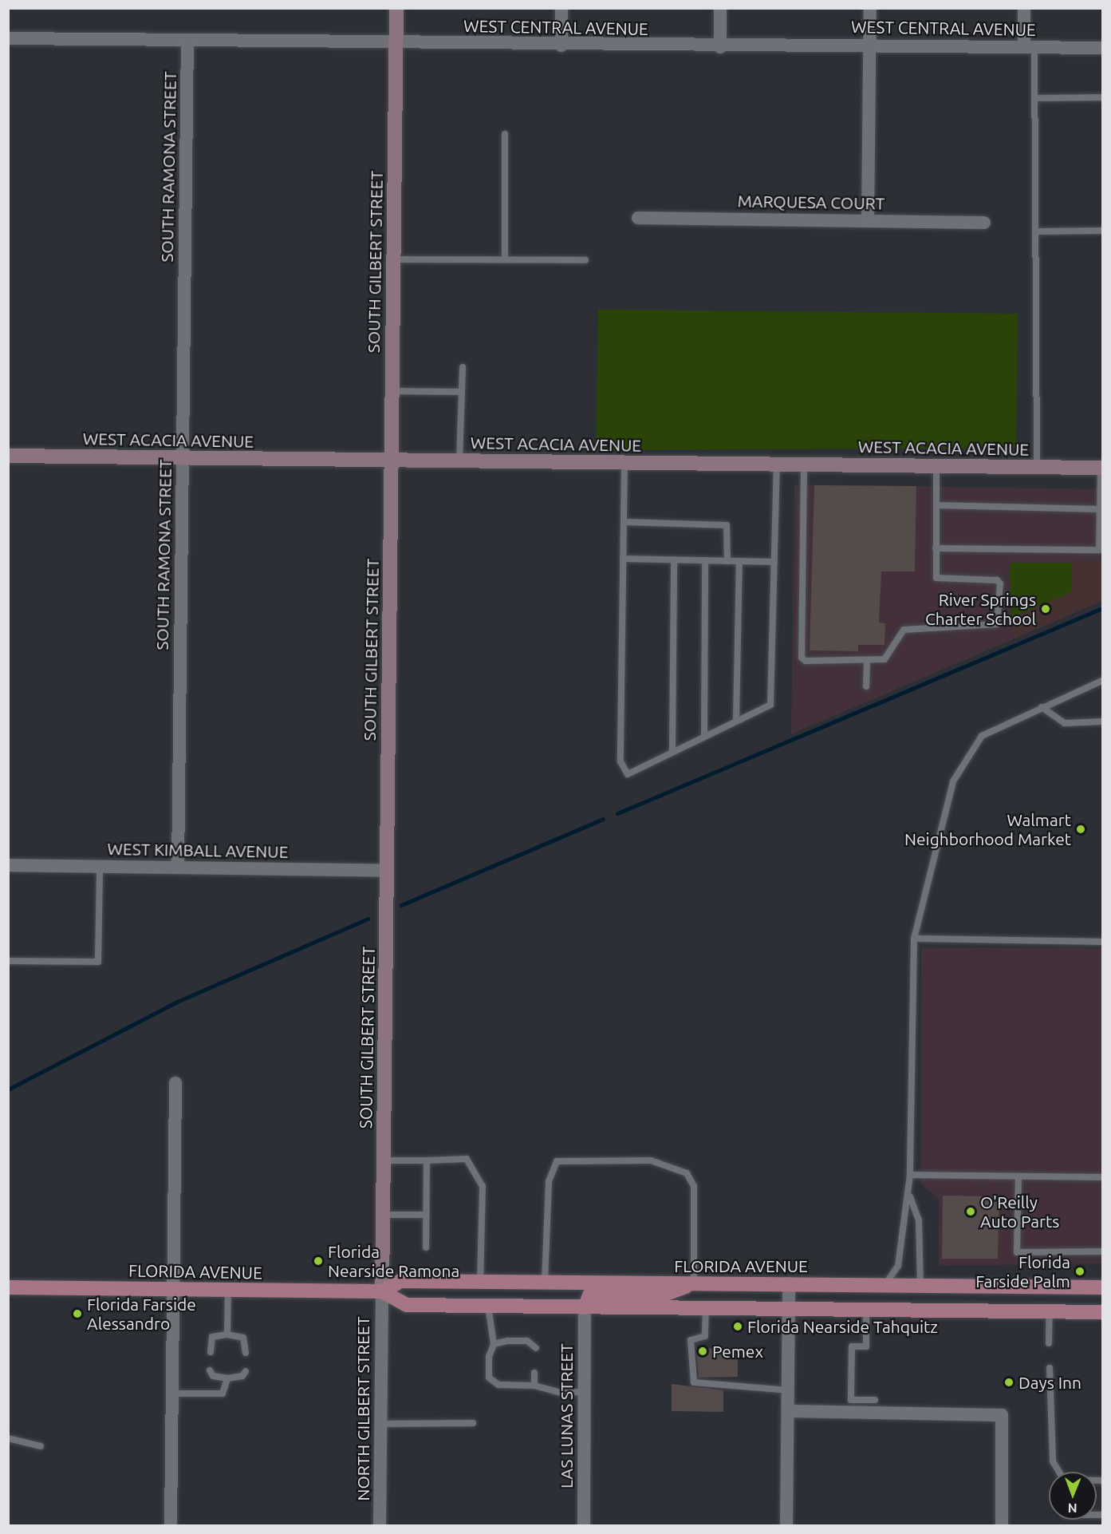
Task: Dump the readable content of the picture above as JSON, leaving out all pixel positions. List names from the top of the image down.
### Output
{
  "streets": {
    "main road": ["FLORIDA AVENUE"],
    "street": [
      "WEST CENTRAL AVENUE",
      "SOUTH RAMONA STREET",
      "MARQUESA COURT",
      "SOUTH GILBERT STREET",
      "WEST ACACIA AVENUE",
      "WEST KIMBALL AVENUE",
      "NORTH GILBERT STREET",
      "LAS LUNAS STREET"
    ]
  },
  "crossings": [
    ["WEST CENTRAL AVENUE", "SOUTH RAMONA STREET"],
    ["WEST CENTRAL AVENUE", "SOUTH GILBERT STREET"],
    ["SOUTH RAMONA STREET", "WEST ACACIA AVENUE"],
    ["SOUTH RAMONA STREET", "WEST KIMBALL AVENUE"],
    ["SOUTH GILBERT STREET", "WEST ACACIA AVENUE"],
    ["SOUTH GILBERT STREET", "WEST KIMBALL AVENUE"],
    ["SOUTH GILBERT STREET", "FLORIDA AVENUE"],
    ["SOUTH GILBERT STREET", "NORTH GILBERT STREET"],
    ["FLORIDA AVENUE", "NORTH GILBERT STREET"],
    ["FLORIDA AVENUE", "LAS LUNAS STREET"]
  ],
  "places": [
    "River Springs Charter School",
    "Walmart Neighborhood Market",
    "O'Reilly Auto Parts",
    "Florida Nearside Ramona",
    "Florida Farside Palm",
    "Florida Farside Alessandro",
    "Florida Nearside Tahquitz",
    "Pemex",
    "Days Inn"
  ],
  "north": "bottom"
}
